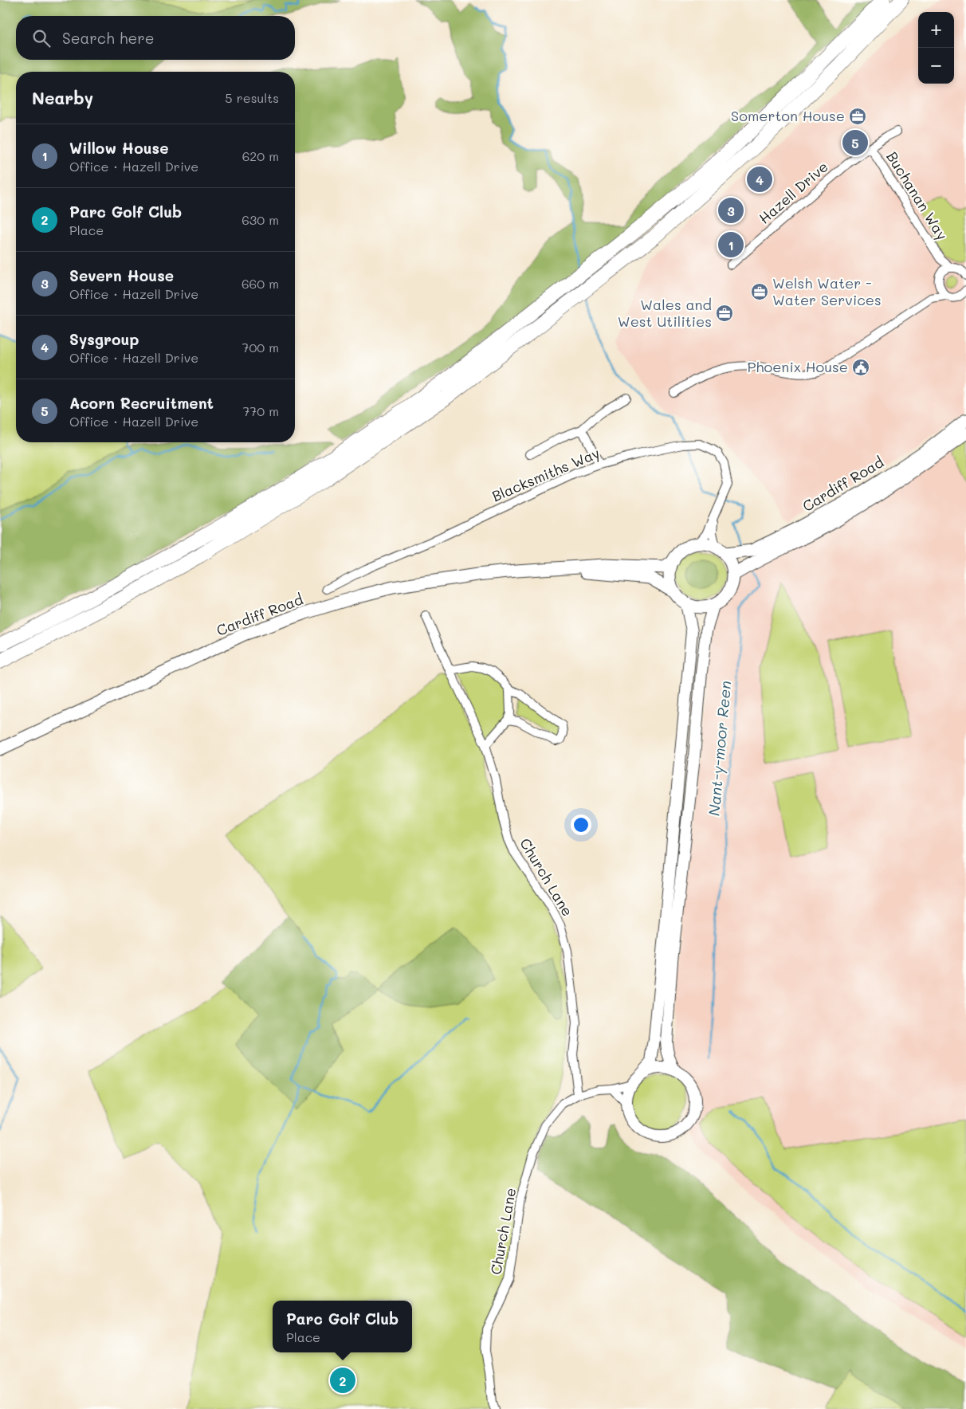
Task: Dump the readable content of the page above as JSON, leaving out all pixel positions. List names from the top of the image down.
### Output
{
  "streets": {
    "main road": ["Cardiff Road"],
    "street": [
      "Hazell Drive",
      "Buchanan Way",
      "Blacksmiths Way",
      "Church Lane"
    ]
  },
  "crossings": [
    ["Hazell Drive", "Buchanan Way"],
    ["Blacksmiths Way", "Cardiff Road"]
  ],
  "water": ["Nant-y-moor Reen"],
  "places": {
    "office": ["Somerton House", "Welsh Water - Water Services", "Wales and West Utilities"],
    "public building": ["Phoenix House"]
  },
  "page": {
    "map_buttons": ["+", "−"],
    "search": "Search here",
    "heading": ["Nearby", "5 results"],
    "list": [
      {
        "mark": "1",
        "name": "Willow House",
        "note": "Office · Hazell Drive",
        "value": "620 m"
      },
      {
        "mark": "2",
        "name": "Parc Golf Club",
        "note": "Place",
        "value": "630 m"
      },
      {
        "mark": "3",
        "name": "Severn House",
        "note": "Office · Hazell Drive",
        "value": "660 m"
      },
      {
        "mark": "4",
        "name": "Sysgroup",
        "note": "Office · Hazell Drive",
        "value": "700 m"
      },
      {
        "mark": "5",
        "name": "Acorn Recruitment",
        "note": "Office · Hazell Drive",
        "value": "770 m"
      }
    ],
    "pins": [
      "5",
      "4",
      "3",
      "1",
      "2"
    ],
    "popup": ["Parc Golf Club", "Place"]
  }
}
